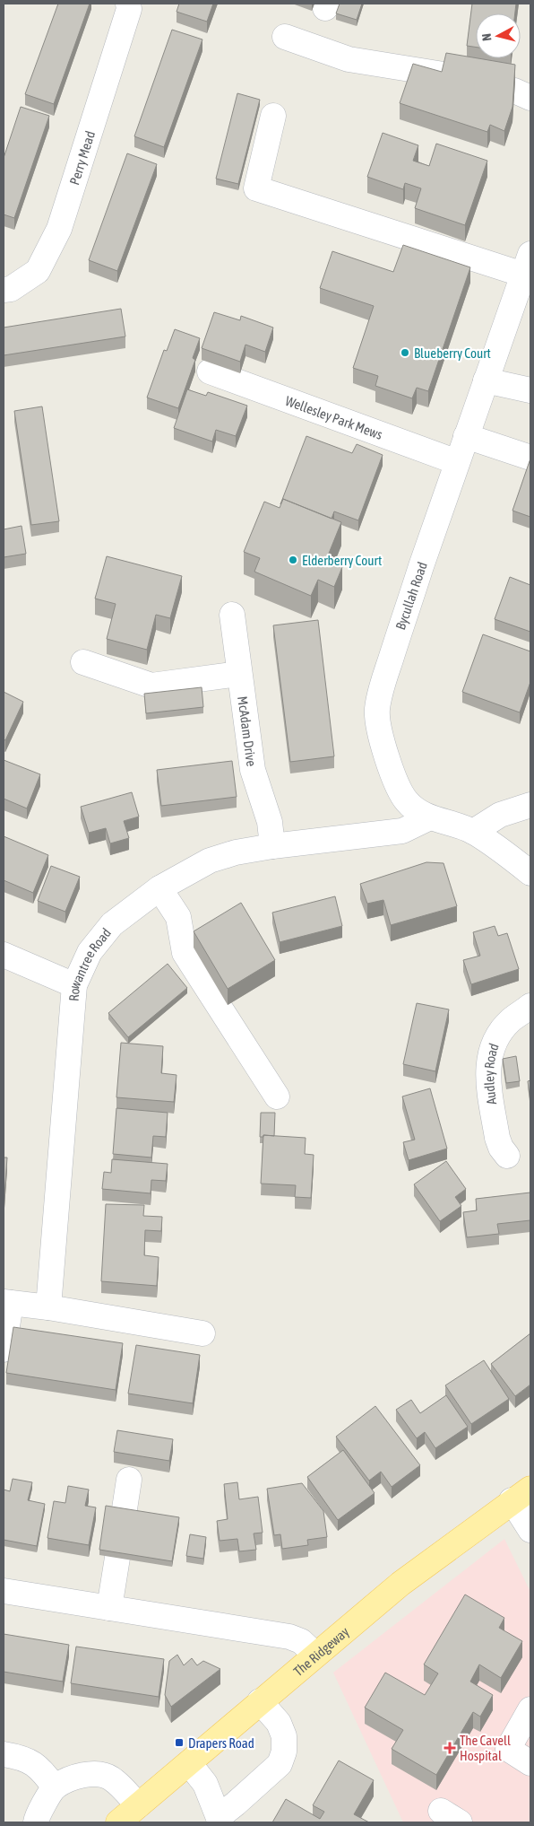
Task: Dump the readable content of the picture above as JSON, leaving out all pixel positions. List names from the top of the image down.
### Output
{
  "streets": {
    "main road": ["The Ridgeway"],
    "street": [
      "Perry Mead",
      "Wellesley Park Mews",
      "Bycullah Road",
      "McAdam Drive",
      "Rowantree Road",
      "Audley Road"
    ]
  },
  "crossings": [
    ["Wellesley Park Mews", "Bycullah Road"],
    ["Bycullah Road", "Rowantree Road"],
    ["McAdam Drive", "Rowantree Road"]
  ],
  "places": {
    "other": ["Blueberry Court", "Elderberry Court"],
    "transit": ["Drapers Road"],
    "health": ["The Cavell Hospital"]
  },
  "north": "left"
}
